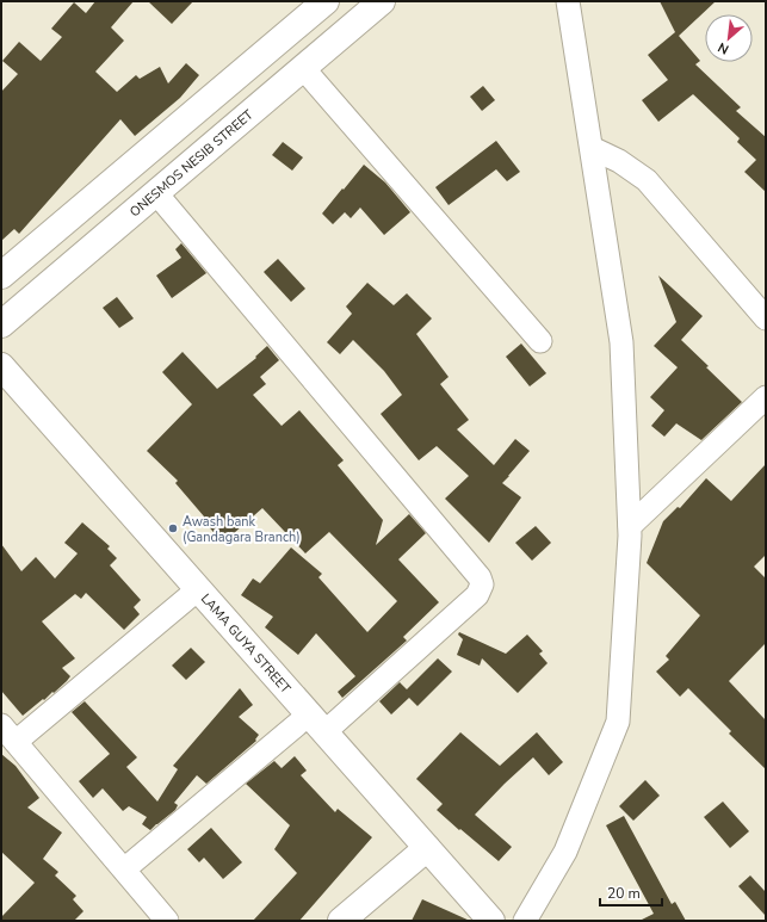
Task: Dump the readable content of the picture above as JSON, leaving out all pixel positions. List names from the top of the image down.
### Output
{
  "streets": {
    "street": ["ONESMOS NESIB STREET", "LAMA GUYA STREET"]
  },
  "places": ["Awash bank (Gandagara Branch)"],
  "scale_bar": "20 m",
  "north": "bottom left"
}
